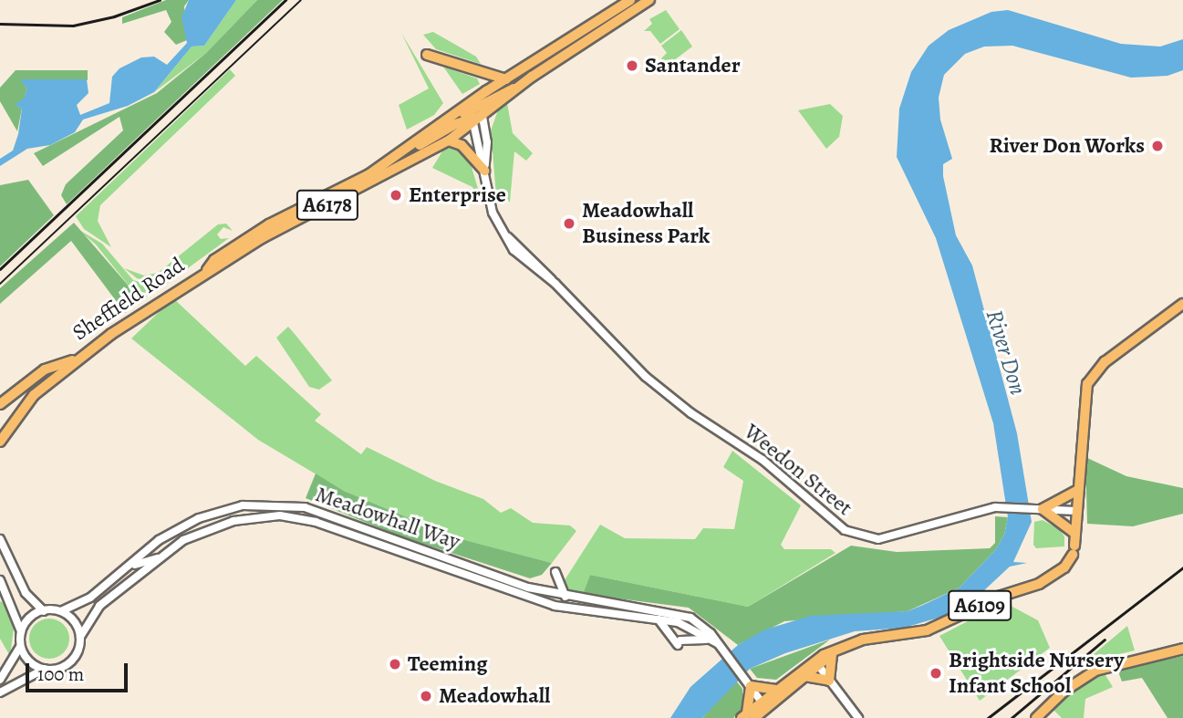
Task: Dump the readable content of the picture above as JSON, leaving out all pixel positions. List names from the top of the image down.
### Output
{
  "streets": {
    "main road": ["A6178", "Sheffield Road", "A6109"],
    "street": ["Weedon Street", "Meadowhall Way"]
  },
  "crossings": [
    ["A6178", "Sheffield Road"],
    ["A6178", "Weedon Street"],
    ["Sheffield Road", "Weedon Street"],
    ["Weedon Street", "A6109"],
    ["Meadowhall Way", "A6109"]
  ],
  "water": ["River Don"],
  "places": [
    "Santander",
    "River Don Works",
    "Enterprise",
    "Meadowhall Business Park",
    "Teeming",
    "Brightside Nursery Infant School",
    "Meadowhall"
  ],
  "scale_bar": "100 m"
}
